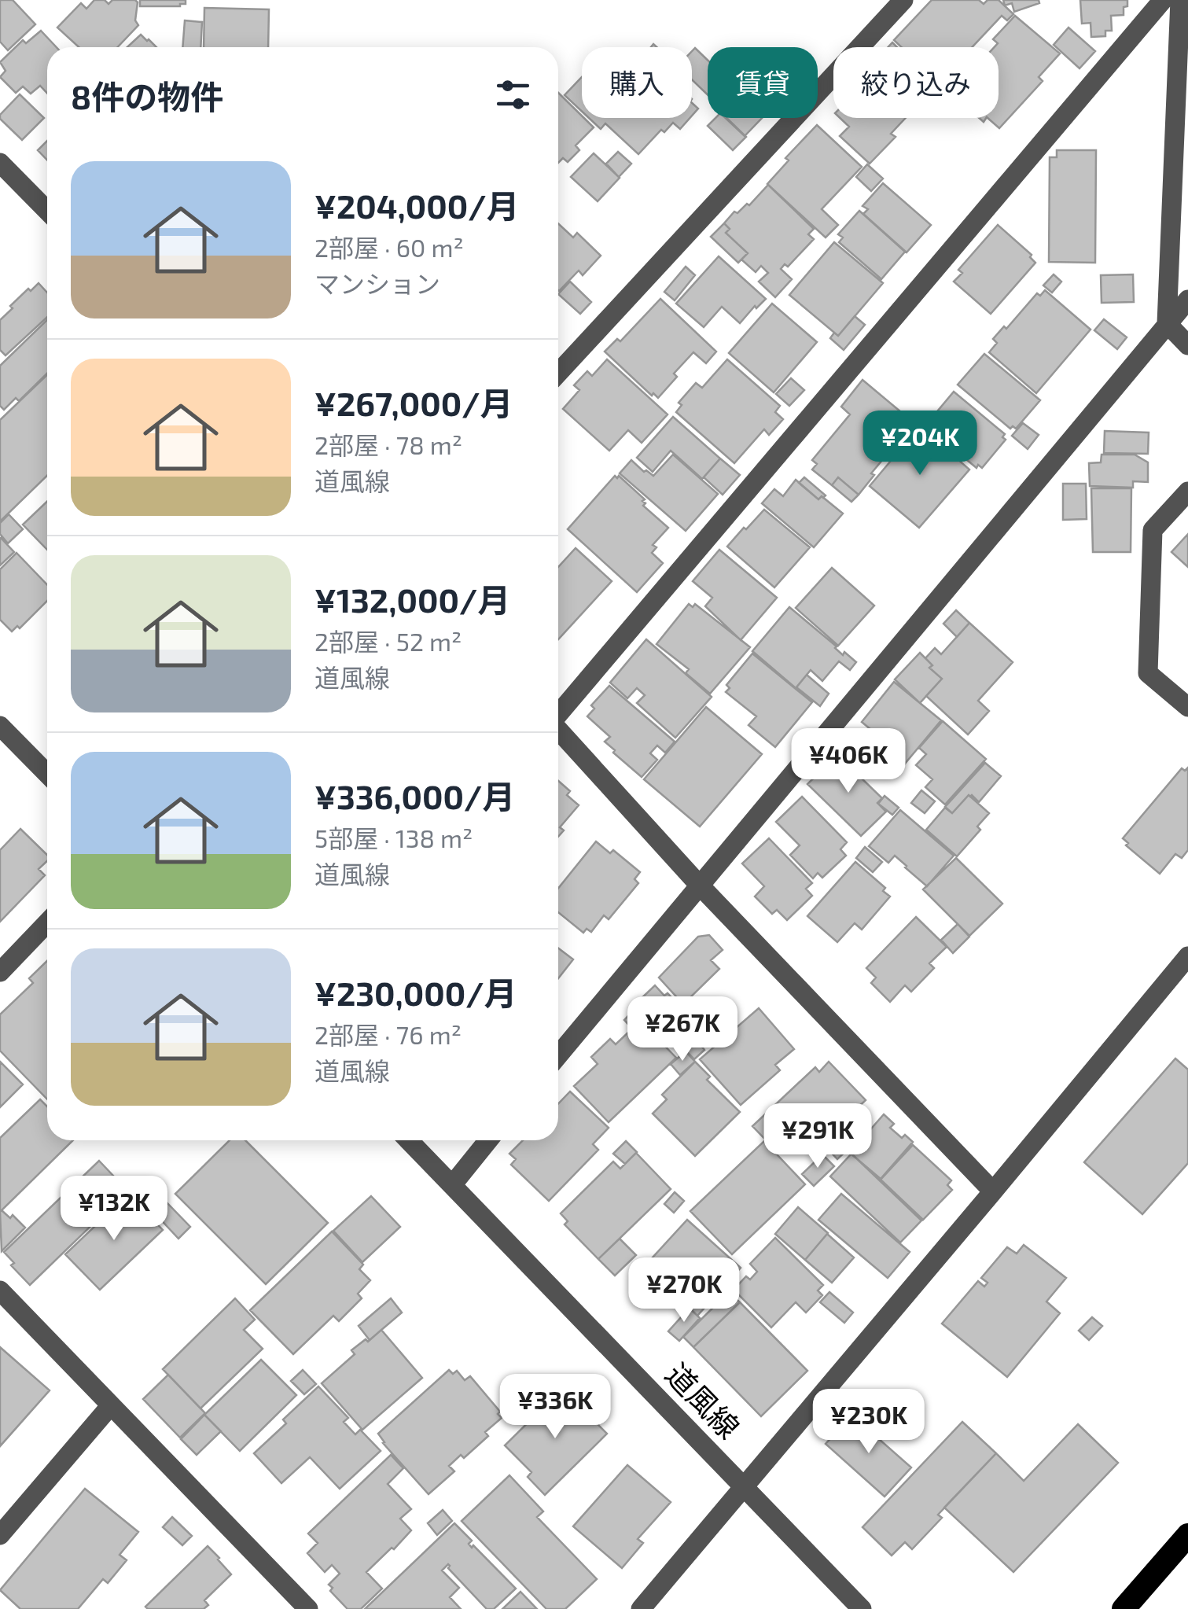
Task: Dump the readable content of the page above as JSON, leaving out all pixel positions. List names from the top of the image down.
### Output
{
  "streets": {
    "street": ["道風線"]
  },
  "page": {
    "chip": ["購入", "賃貸", "絞り込み"],
    "heading": "8件の物件",
    "list": [
      {
        "name": "¥204,000/月",
        "note": "2部屋 · 60 m² · マンション"
      },
      {
        "name": "¥267,000/月",
        "note": "2部屋 · 78 m² · 道風線"
      },
      {
        "name": "¥132,000/月",
        "note": "2部屋 · 52 m² · 道風線"
      },
      {
        "name": "¥336,000/月",
        "note": "5部屋 · 138 m² · 道風線"
      },
      {
        "name": "¥230,000/月",
        "note": "2部屋 · 76 m² · 道風線"
      }
    ],
    "price": [
      "¥204K",
      "¥406K",
      "¥267K",
      "¥291K",
      "¥132K",
      "¥270K",
      "¥336K",
      "¥230K"
    ]
  }
}
